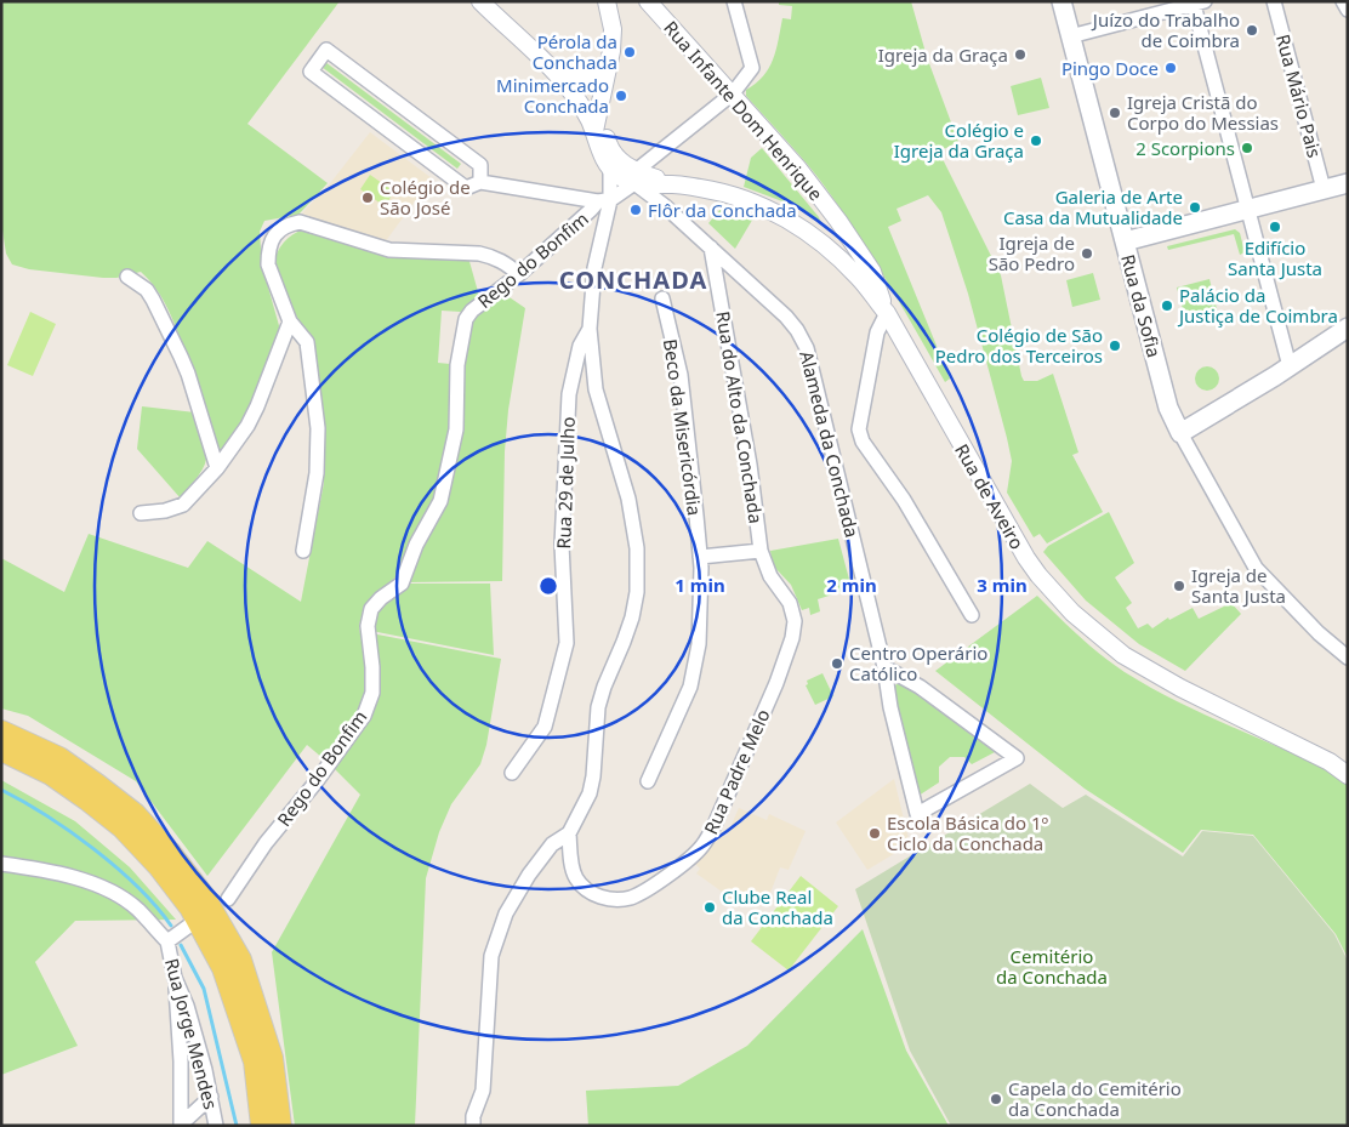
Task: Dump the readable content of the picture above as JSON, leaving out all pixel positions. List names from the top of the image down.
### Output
{
  "streets": {
    "main road": ["Rua da Sofia"],
    "street": [
      "Rua Mário Pais",
      "Rua Infante Dom Henrique",
      "Rego do Bonfim",
      "Rua do Alto da Conchada",
      "Beco da Misericórdia",
      "Alameda da Conchada",
      "Rua 29 de Julho",
      "Rua de Aveiro",
      "Rua Padre Melo",
      "Rua Jorge Mendes"
    ]
  },
  "crossings": [
    ["Rua Infante Dom Henrique", "Rego do Bonfim"],
    ["Rua Infante Dom Henrique", "Rua de Aveiro"],
    ["Rego do Bonfim", "Alameda da Conchada"],
    ["Rego do Bonfim", "Rua de Aveiro"],
    ["Rua do Alto da Conchada", "Alameda da Conchada"],
    ["Rua do Alto da Conchada", "Rua Padre Melo"],
    ["Alameda da Conchada", "Rua de Aveiro"]
  ],
  "districts": ["CONCHADA"],
  "parks": ["Cemitério da Conchada"],
  "places": [
    "Juízo do Trabalho de Coimbra",
    "Pérola da Conchada",
    "Igreja da Graça",
    "Pingo Doce",
    "Minimercado Conchada",
    "Igreja Cristã do Corpo do Messias",
    "Colégio e Igreja da Graça",
    "2 Scorpions",
    "Colégio de São José",
    "Galeria de Arte Casa da Mutualidade",
    "Flôr da Conchada",
    "Edifício Santa Justa",
    "Igreja de São Pedro",
    "Palácio da Justiça de Coimbra",
    "Colégio de São Pedro dos Terceiros",
    "Igreja de Santa Justa",
    "Centro Operário Católico",
    "Escola Básica do 1º Ciclo da Conchada",
    "Clube Real da Conchada",
    "Capela do Cemitério da Conchada"
  ],
  "rings": ["1 min", "2 min", "3 min"]
}
